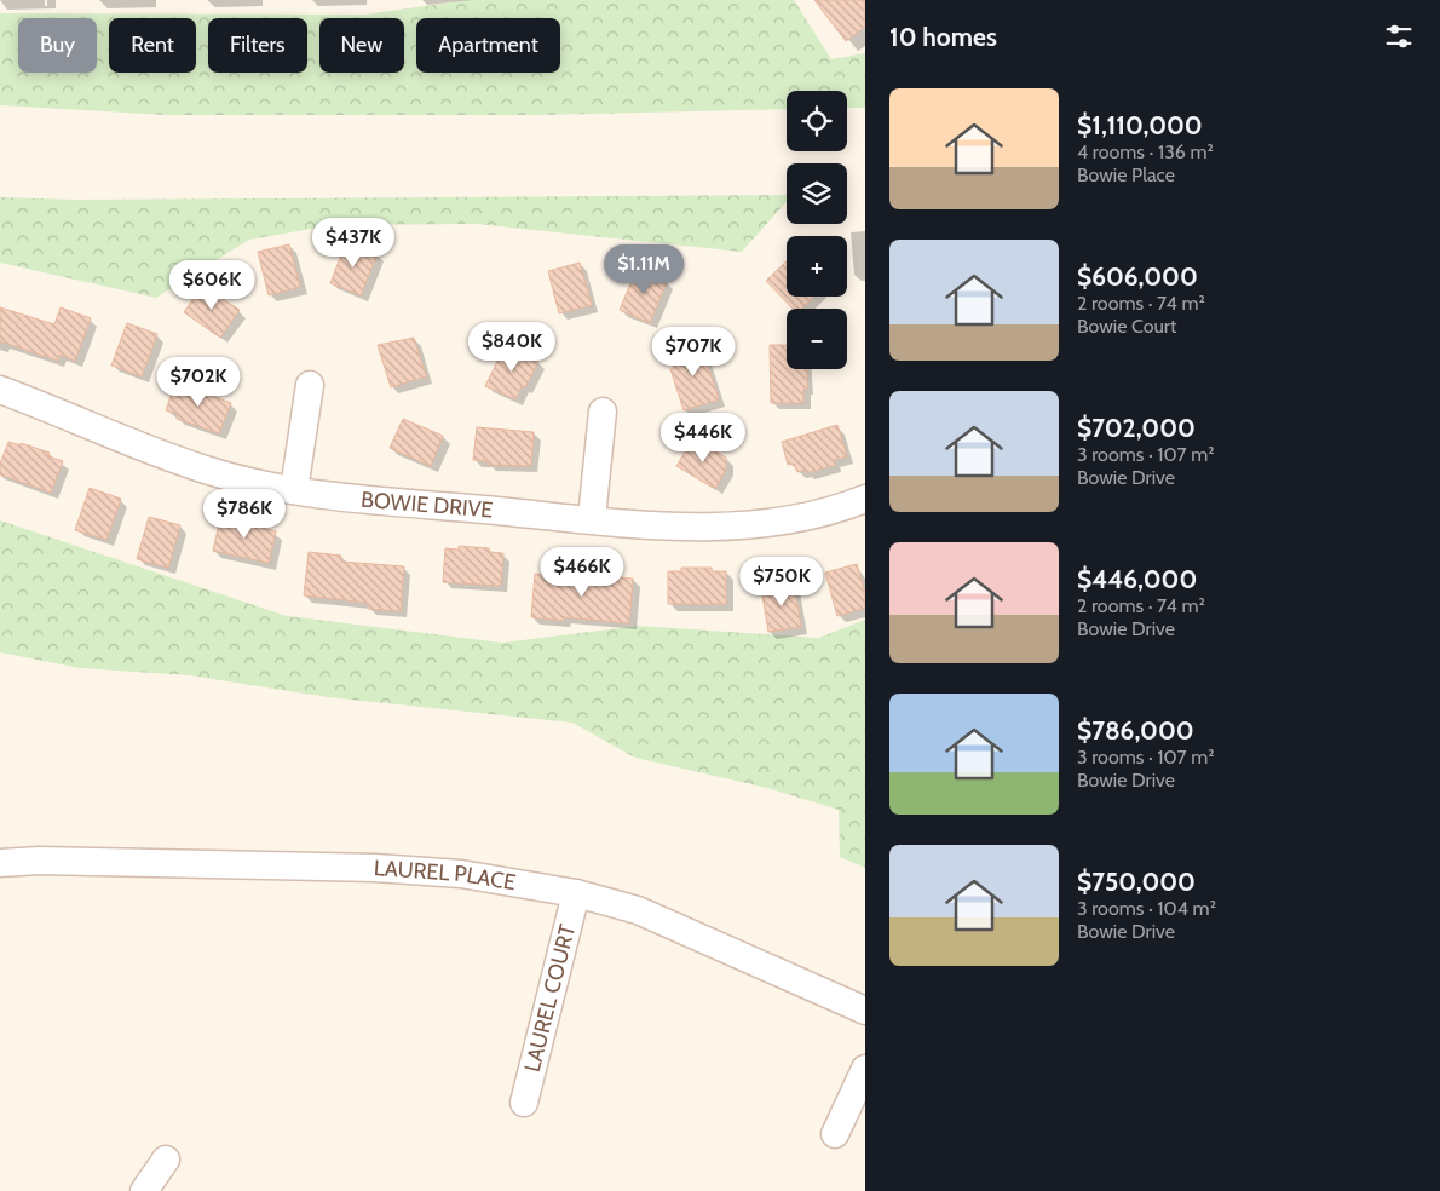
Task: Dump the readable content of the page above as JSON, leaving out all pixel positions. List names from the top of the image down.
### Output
{
  "streets": {
    "street": ["BOWIE DRIVE", "LAUREL PLACE", "LAUREL COURT"]
  },
  "crossings": [
    ["LAUREL PLACE", "LAUREL COURT"]
  ],
  "page": {
    "heading": "10 homes",
    "chip": [
      "Buy",
      "Rent",
      "Filters",
      "New",
      "Apartment"
    ],
    "list": [
      {
        "name": "$1,110,000",
        "note": "4 rooms · 136 m² · Bowie Place"
      },
      {
        "name": "$606,000",
        "note": "2 rooms · 74 m² · Bowie Court"
      },
      {
        "name": "$702,000",
        "note": "3 rooms · 107 m² · Bowie Drive"
      },
      {
        "name": "$446,000",
        "note": "2 rooms · 74 m² · Bowie Drive"
      },
      {
        "name": "$786,000",
        "note": "3 rooms · 107 m² · Bowie Drive"
      },
      {
        "name": "$750,000",
        "note": "3 rooms · 104 m² · Bowie Drive"
      }
    ],
    "map_buttons": ["+", "−"],
    "price": [
      "$437K",
      "$1.11M",
      "$606K",
      "$840K",
      "$707K",
      "$702K",
      "$446K",
      "$786K",
      "$466K",
      "$750K"
    ]
  }
}
